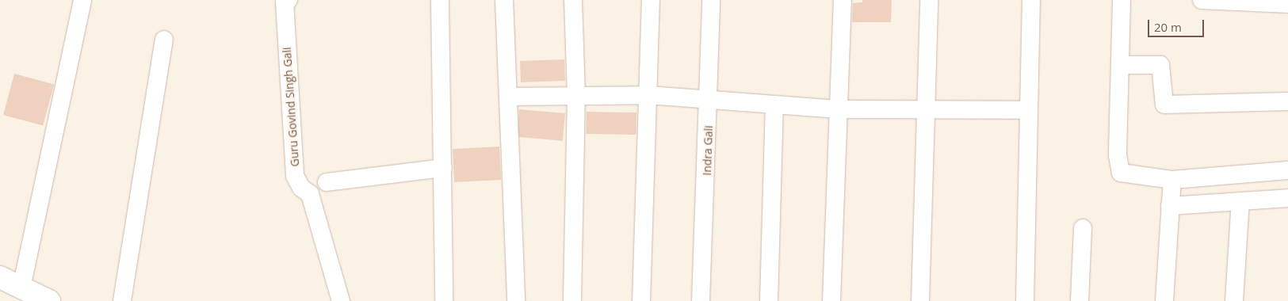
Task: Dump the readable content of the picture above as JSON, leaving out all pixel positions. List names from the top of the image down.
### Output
{
  "streets": {
    "street": ["Guru Govind Singh Gali", "Indra Gali"]
  },
  "scale_bar": "20 m"
}
